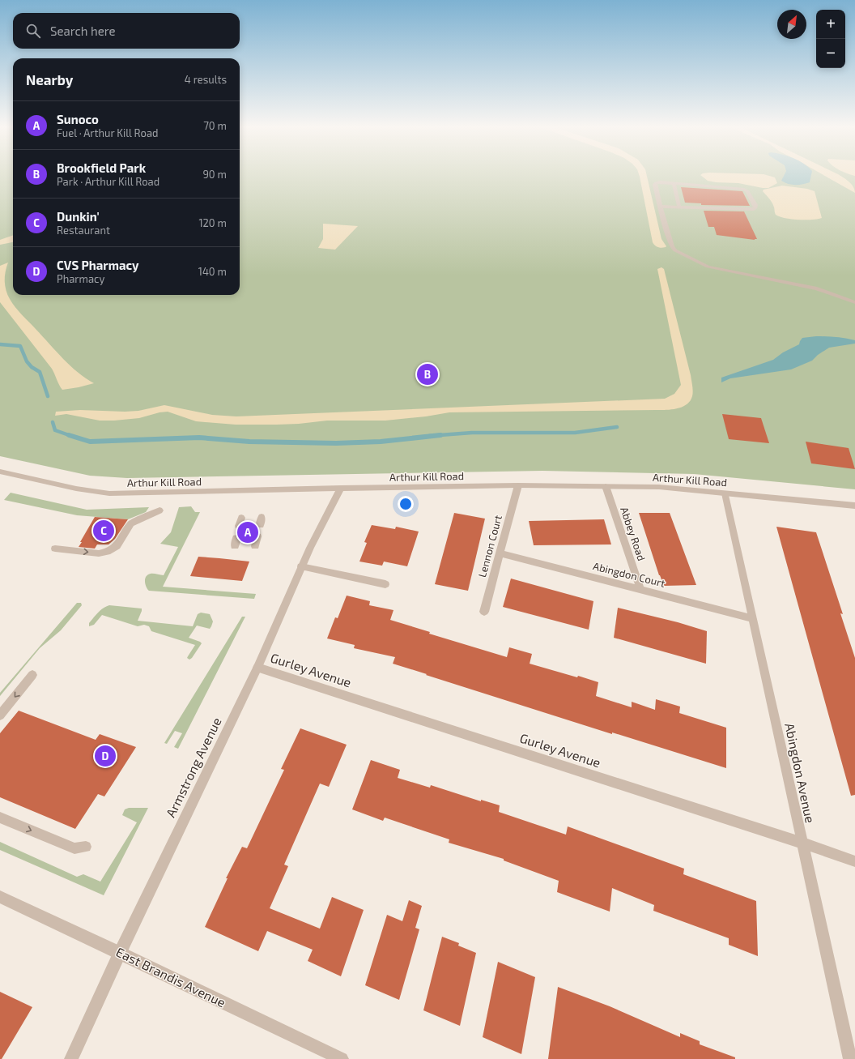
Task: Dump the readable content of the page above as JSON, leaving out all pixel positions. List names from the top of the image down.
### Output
{
  "streets": {
    "street": [
      "Arthur Kill Road",
      "Abbey Road",
      "Lennon Court",
      "Abingdon Court",
      "Gurley Avenue",
      "Armstrong Avenue",
      "Abingdon Avenue",
      "East Brandis Avenue"
    ]
  },
  "crossings": [
    ["Arthur Kill Road", "Abbey Road"],
    ["Arthur Kill Road", "Lennon Court"],
    ["Arthur Kill Road", "Armstrong Avenue"],
    ["Arthur Kill Road", "Abingdon Avenue"],
    ["Abbey Road", "Abingdon Court"],
    ["Lennon Court", "Abingdon Court"],
    ["Abingdon Court", "Abingdon Avenue"],
    ["Gurley Avenue", "Armstrong Avenue"],
    ["Gurley Avenue", "Abingdon Avenue"],
    ["Armstrong Avenue", "East Brandis Avenue"]
  ],
  "north": "top right",
  "page": {
    "map_buttons": ["+", "−"],
    "search": "Search here",
    "heading": ["Nearby", "4 results"],
    "list": [
      {
        "mark": "A",
        "name": "Sunoco",
        "note": "Fuel · Arthur Kill Road",
        "value": "70 m"
      },
      {
        "mark": "B",
        "name": "Brookfield Park",
        "note": "Park · Arthur Kill Road",
        "value": "90 m"
      },
      {
        "mark": "C",
        "name": "Dunkin'",
        "note": "Restaurant",
        "value": "120 m"
      },
      {
        "mark": "D",
        "name": "CVS Pharmacy",
        "note": "Pharmacy",
        "value": "140 m"
      }
    ],
    "pins": [
      "B",
      "C",
      "A",
      "D"
    ]
  }
}
